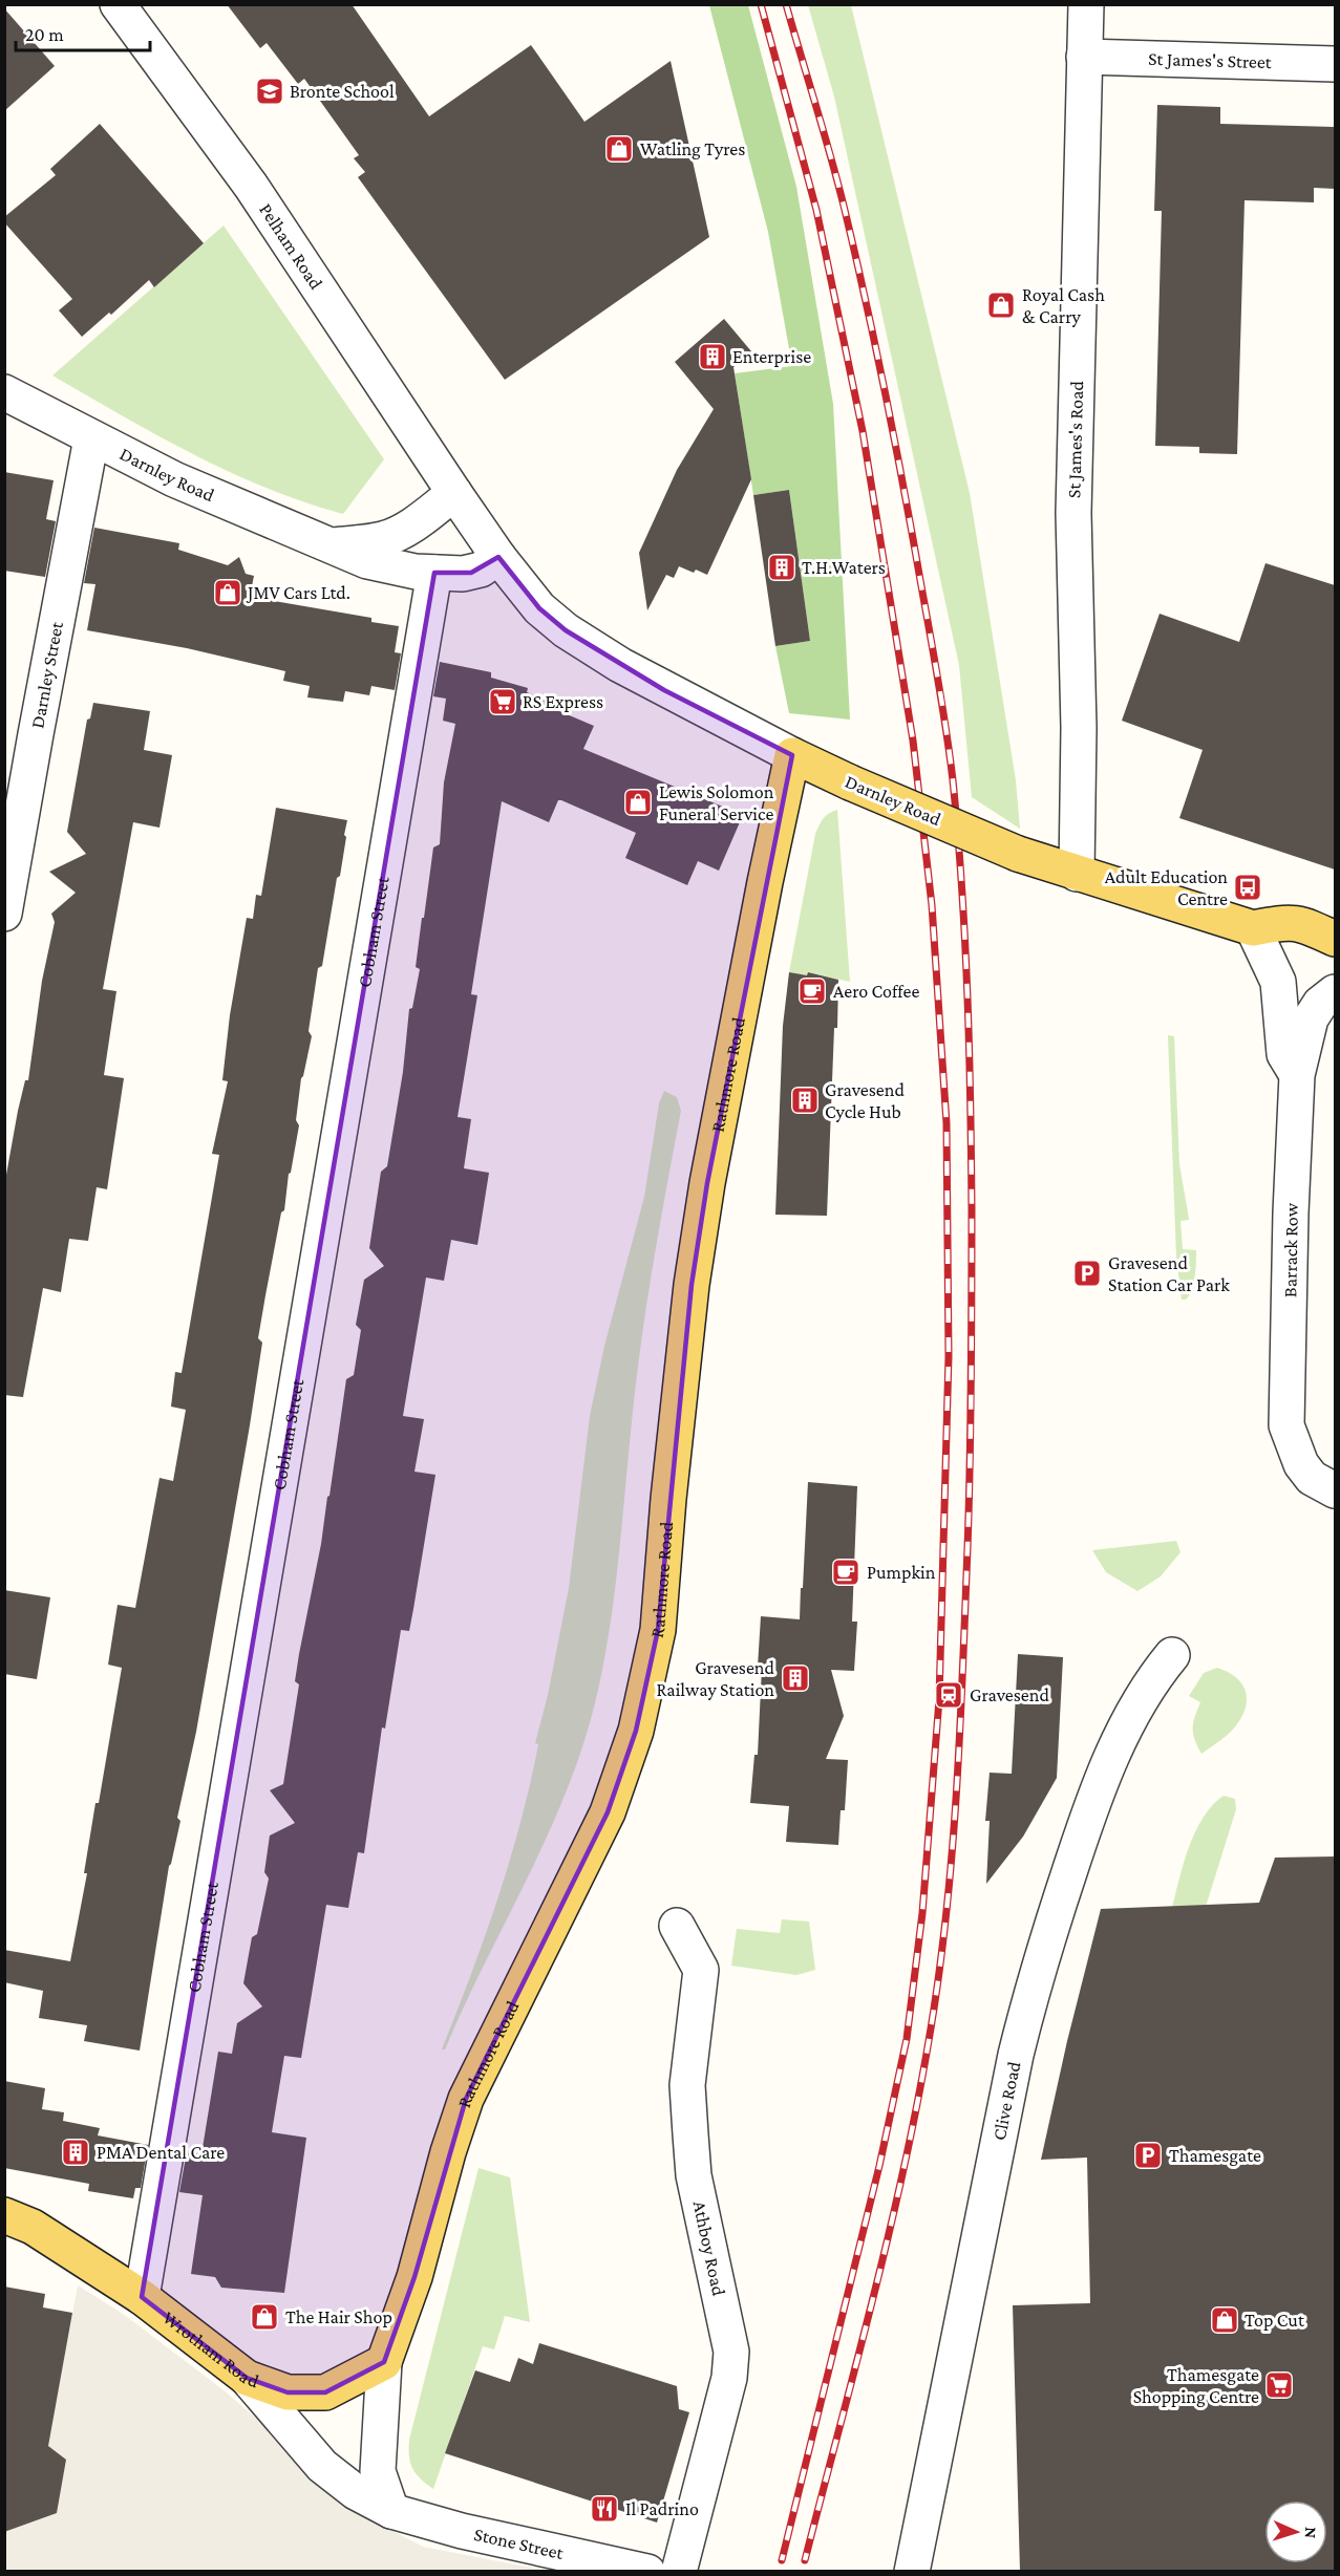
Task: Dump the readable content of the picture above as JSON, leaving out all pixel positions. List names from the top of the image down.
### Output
{
  "streets": {
    "main road": ["Darnley Road", "Rathmore Road", "Wrotham Road"],
    "street": [
      "St James's Street",
      "Pelham Road",
      "St James's Road",
      "Darnley Street",
      "Cobham Street",
      "Barrack Row",
      "Clive Road",
      "Athboy Road",
      "Stone Street"
    ]
  },
  "crossings": [
    ["St James's Street", "St James's Road"],
    ["Pelham Road", "Darnley Road"],
    ["St James's Road", "Darnley Road"],
    ["Darnley Road", "Darnley Street"],
    ["Darnley Road", "Cobham Street"],
    ["Darnley Road", "Rathmore Road"],
    ["Darnley Road", "Barrack Row"],
    ["Cobham Street", "Wrotham Road"],
    ["Rathmore Road", "Wrotham Road"],
    ["Rathmore Road", "Stone Street"],
    ["Wrotham Road", "Stone Street"]
  ],
  "places": {
    "school or university": ["Bronte School"],
    "shop": [
      "Watling Tyres",
      "Royal Cash & Carry",
      "JMV Cars Ltd.",
      "Lewis Solomon Funeral Service",
      "The Hair Shop",
      "Top Cut"
    ],
    "building": [
      "Enterprise",
      "T.H.Waters",
      "Gravesend Cycle Hub",
      "Gravesend Railway Station",
      "PMA Dental Care"
    ],
    "supermarket": ["RS Express", "Thamesgate Shopping Centre"],
    "bus stop": ["Adult Education Centre"],
    "cafe": ["Aero Coffee", "Pumpkin"],
    "parking": ["Gravesend Station Car Park", "Thamesgate"],
    "station": ["Gravesend"],
    "restaurant": ["Il Padrino"]
  },
  "scale_bar": "20 m",
  "north": "right"
}
